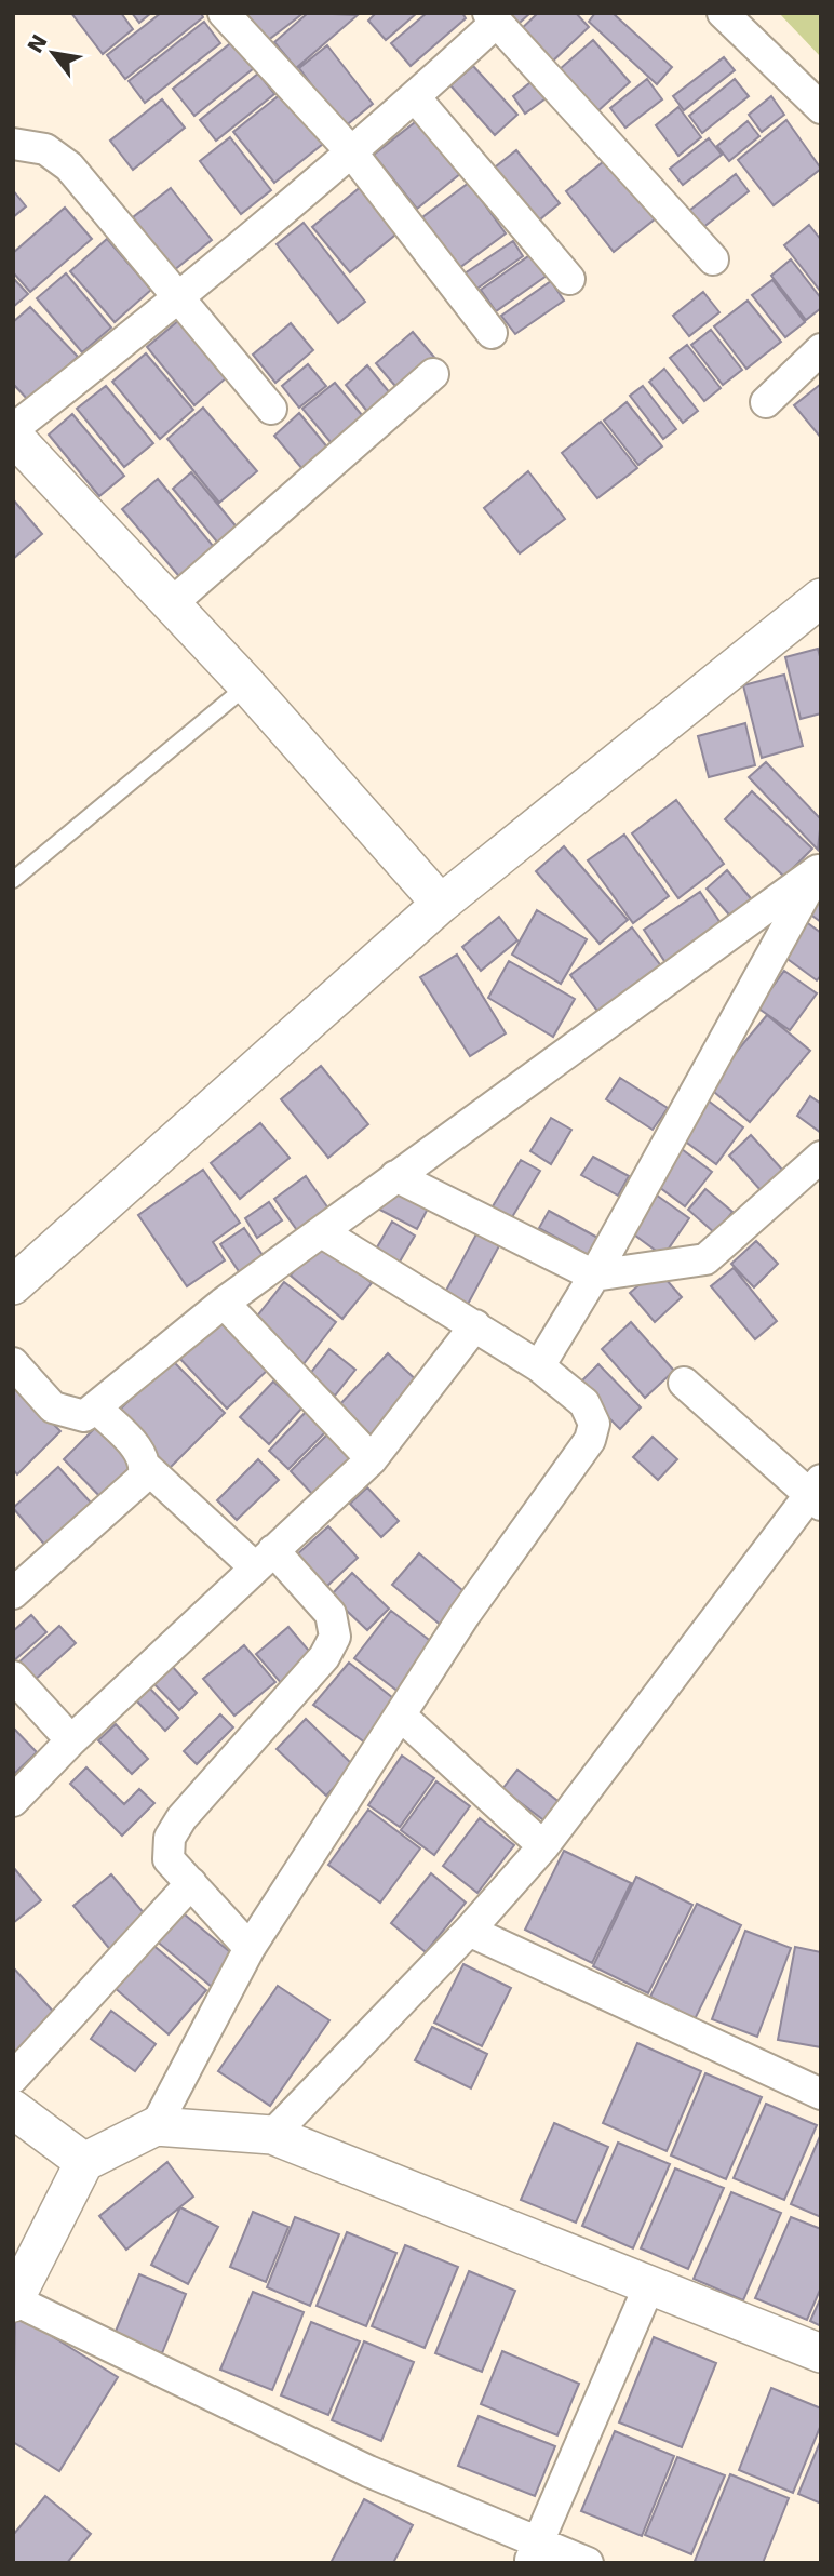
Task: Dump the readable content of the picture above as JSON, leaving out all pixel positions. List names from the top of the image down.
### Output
{
  "north": "top left"
}
